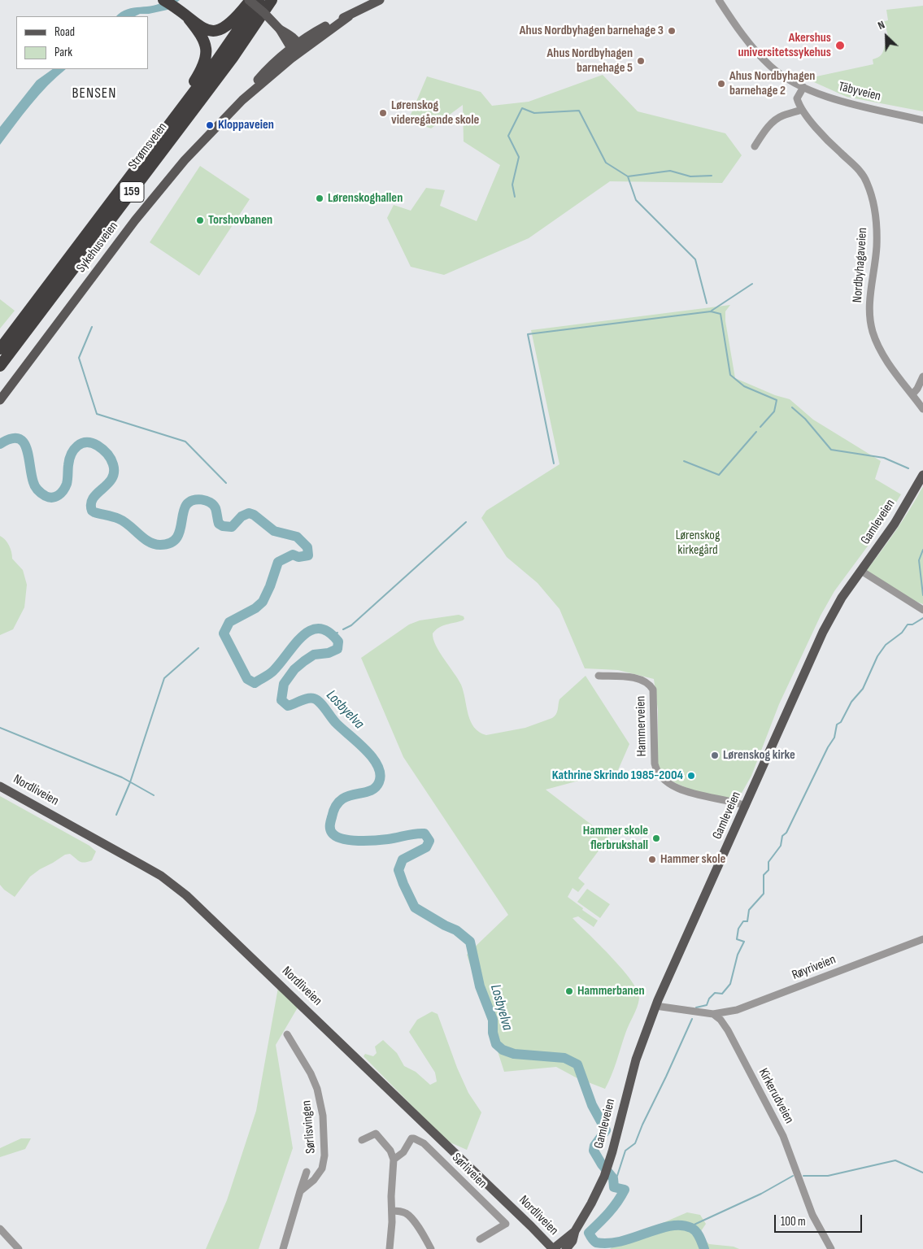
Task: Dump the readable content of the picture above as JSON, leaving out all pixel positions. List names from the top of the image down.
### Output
{
  "streets": {
    "highway": ["Strømsveien", "159"],
    "main road": ["Sykehusveien", "Gamleveien", "Nordliveien"],
    "street": [
      "Täbyveien",
      "Nordbyhagaveien",
      "Hammerveien",
      "Røyriveien",
      "Kirkerudveien",
      "Sørlisvingen",
      "Sørliveien"
    ]
  },
  "crossings": [
    ["Gamleveien", "Hammerveien"],
    ["Gamleveien", "Nordliveien"],
    ["Røyriveien", "Kirkerudveien"]
  ],
  "districts": ["BENSEN"],
  "water": ["Losbyelva"],
  "parks": ["Lørenskog kirkegård"],
  "places": [
    "Ahus Nordbyhagen barnehage 3",
    "Akershus universitetssykehus",
    "Ahus Nordbyhagen barnehage 5",
    "Ahus Nordbyhagen barnehage 2",
    "Lørenskog videregående skole",
    "Kloppaveien",
    "Lørenskoghallen",
    "Torshovbanen",
    "Lørenskog kirke",
    "Kathrine Skrindo 1985-2004",
    "Hammer skole flerbrukshall",
    "Hammer skole",
    "Hammerbanen"
  ],
  "legend": ["Road", "Park"],
  "scale_bar": "100 m",
  "north": "top left"
}
